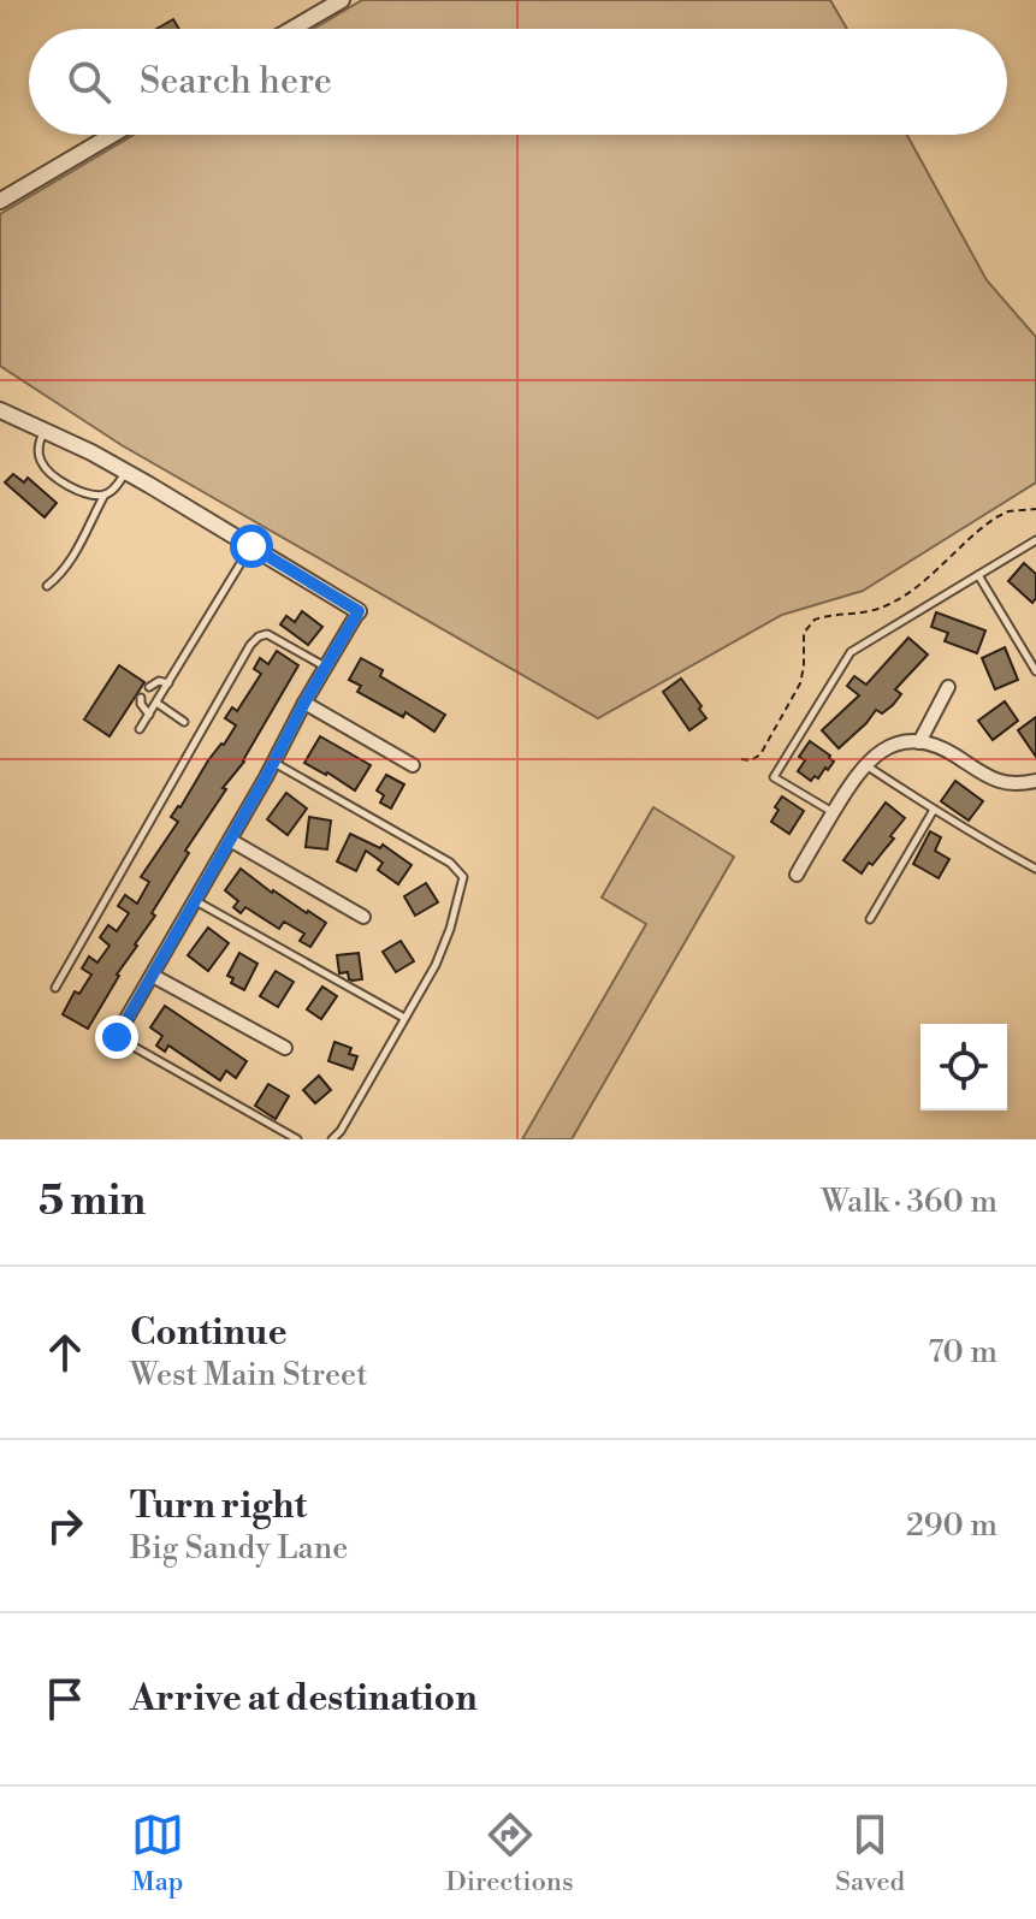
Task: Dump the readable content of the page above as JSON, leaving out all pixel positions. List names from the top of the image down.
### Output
{
  "page": {
    "search": "Search here",
    "heading": ["5 min", "Walk · 360 m"],
    "list": [
      ["Continue", "West Main Street", "70 m"],
      ["Turn right", "Big Sandy Lane", "290 m"],
      "Arrive at destination"
    ],
    "nav": ["Map", "Directions", "Saved"]
  }
}
